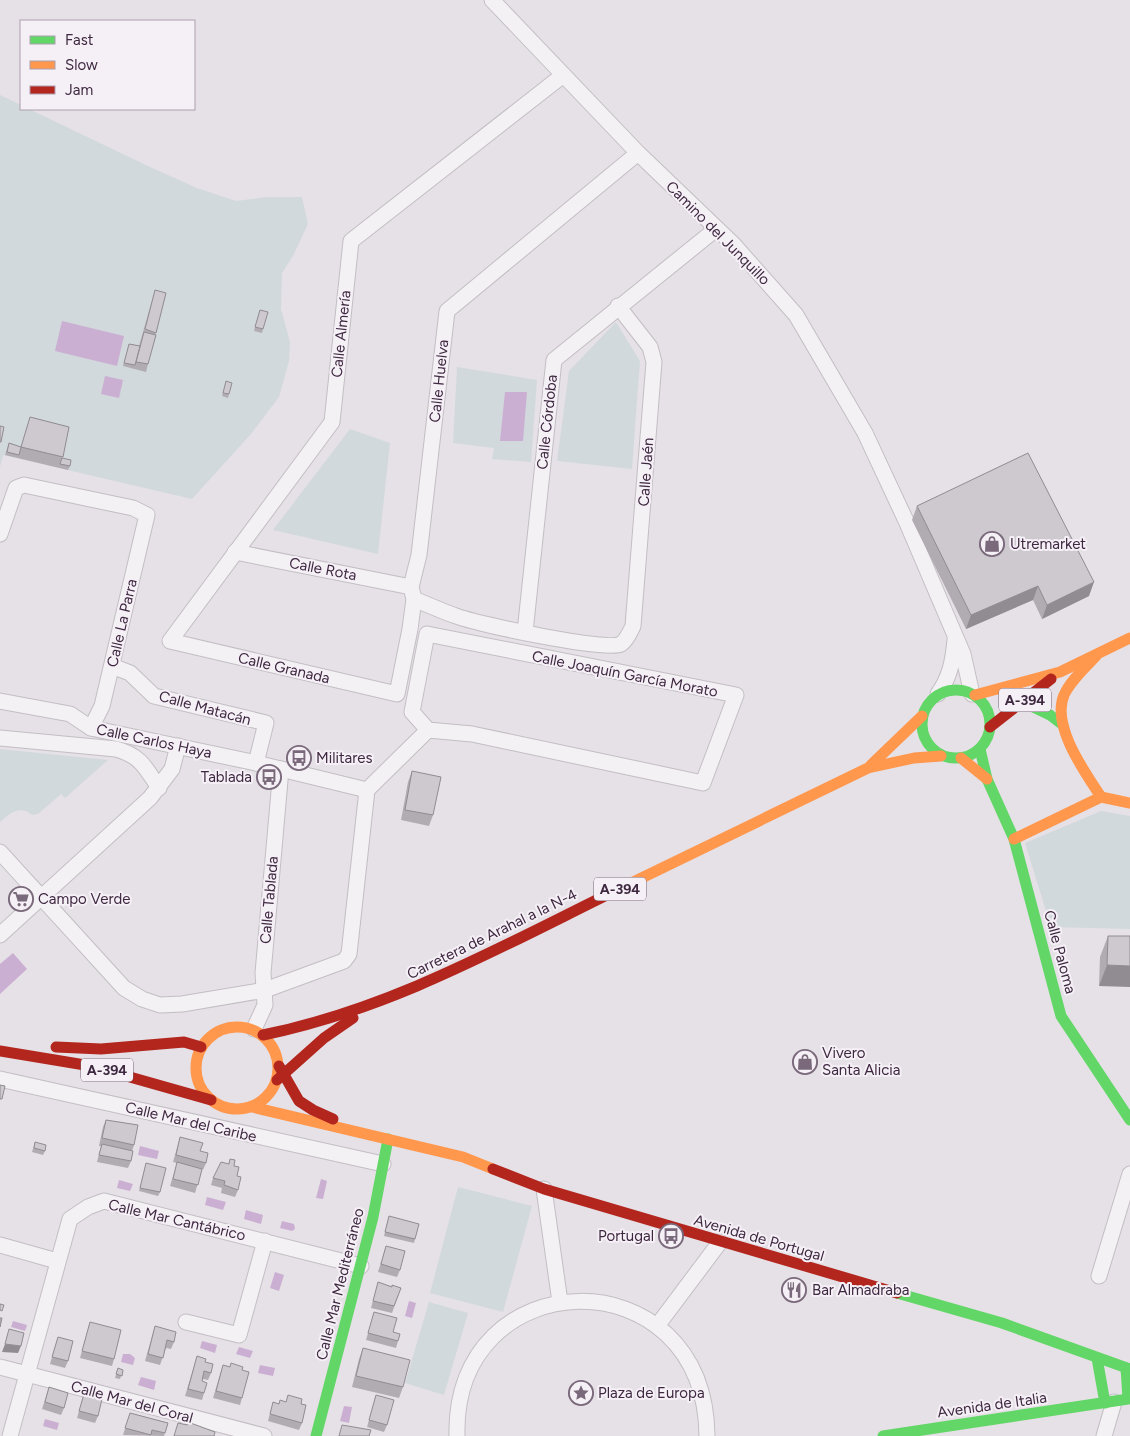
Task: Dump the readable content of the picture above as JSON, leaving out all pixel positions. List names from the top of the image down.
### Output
{
  "streets": {
    "street": [
      "Camino del Junquillo",
      "Calle Almería",
      "Calle Huelva",
      "Calle Córdoba",
      "Calle Jaén",
      "Calle Rota",
      "Calle La Parra",
      "Calle Granada",
      "Calle Joaquín García Morato",
      "A-394",
      "Calle Matacán",
      "Calle Carlos Haya",
      "Calle Tablada",
      "Carretera de Arahal a la N-4",
      "Calle Paloma",
      "Calle Mar del Caribe",
      "Calle Mar Cantábrico",
      "Avenida de Portugal",
      "Calle Mar Mediterráneo",
      "Calle Mar del Coral",
      "Avenida de Italia"
    ]
  },
  "crossings": [
    ["Camino del Junquillo", "Calle Almería"],
    ["Camino del Junquillo", "Calle Huelva"],
    ["Camino del Junquillo", "Calle Córdoba"],
    ["Camino del Junquillo", "A-394"],
    ["Camino del Junquillo", "Carretera de Arahal a la N-4"],
    ["Camino del Junquillo", "Calle Paloma"],
    ["Calle Almería", "Calle Rota"],
    ["Calle Almería", "Calle Granada"],
    ["Calle Huelva", "Calle Rota"],
    ["Calle Huelva", "Calle Granada"],
    ["Calle Córdoba", "Calle Jaén"],
    ["Calle Córdoba", "Calle Rota"],
    ["Calle Jaén", "Calle Rota"],
    ["Calle La Parra", "Calle Matacán"],
    ["Calle La Parra", "Calle Carlos Haya"],
    ["A-394", "Calle Tablada"],
    ["A-394", "Carretera de Arahal a la N-4"],
    ["A-394", "Calle Paloma"],
    ["A-394", "Avenida de Portugal"],
    ["Calle Matacán", "Calle Carlos Haya"],
    ["Calle Carlos Haya", "Calle Tablada"],
    ["Calle Tablada", "Carretera de Arahal a la N-4"],
    ["Calle Tablada", "Avenida de Portugal"],
    ["Carretera de Arahal a la N-4", "Calle Paloma"],
    ["Carretera de Arahal a la N-4", "Avenida de Portugal"],
    ["Calle Mar del Caribe", "Calle Mar Mediterráneo"],
    ["Calle Mar Cantábrico", "Calle Mar Mediterráneo"],
    ["Calle Mar Cantábrico", "Calle Mar del Coral"],
    ["Avenida de Portugal", "Calle Mar Mediterráneo"]
  ],
  "places": {
    "shop": ["Utremarket", "Vivero Santa Alicia"],
    "bus stop": ["Militares", "Tablada", "Portugal"],
    "supermarket": ["Campo Verde"],
    "restaurant": ["Bar Almadraba"],
    "place": ["Plaza de Europa"]
  },
  "legend": ["Fast", "Slow", "Jam"]
}
